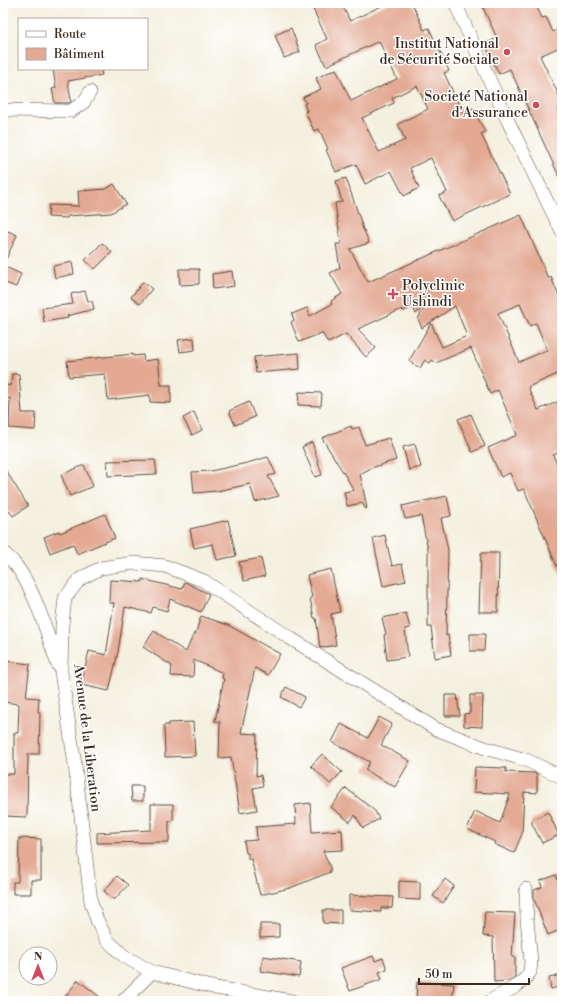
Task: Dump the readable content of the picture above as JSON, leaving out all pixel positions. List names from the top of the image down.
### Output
{
  "streets": {
    "street": ["Avenue de la Liberation"]
  },
  "places": {
    "other": ["Institut National de Sécurité Sociale", "Societé National d'Assurance"],
    "health": ["Polyclinic Ushindi"]
  },
  "legend": ["Route", "Bâtiment"],
  "scale_bar": "50 m",
  "north": "top"
}
